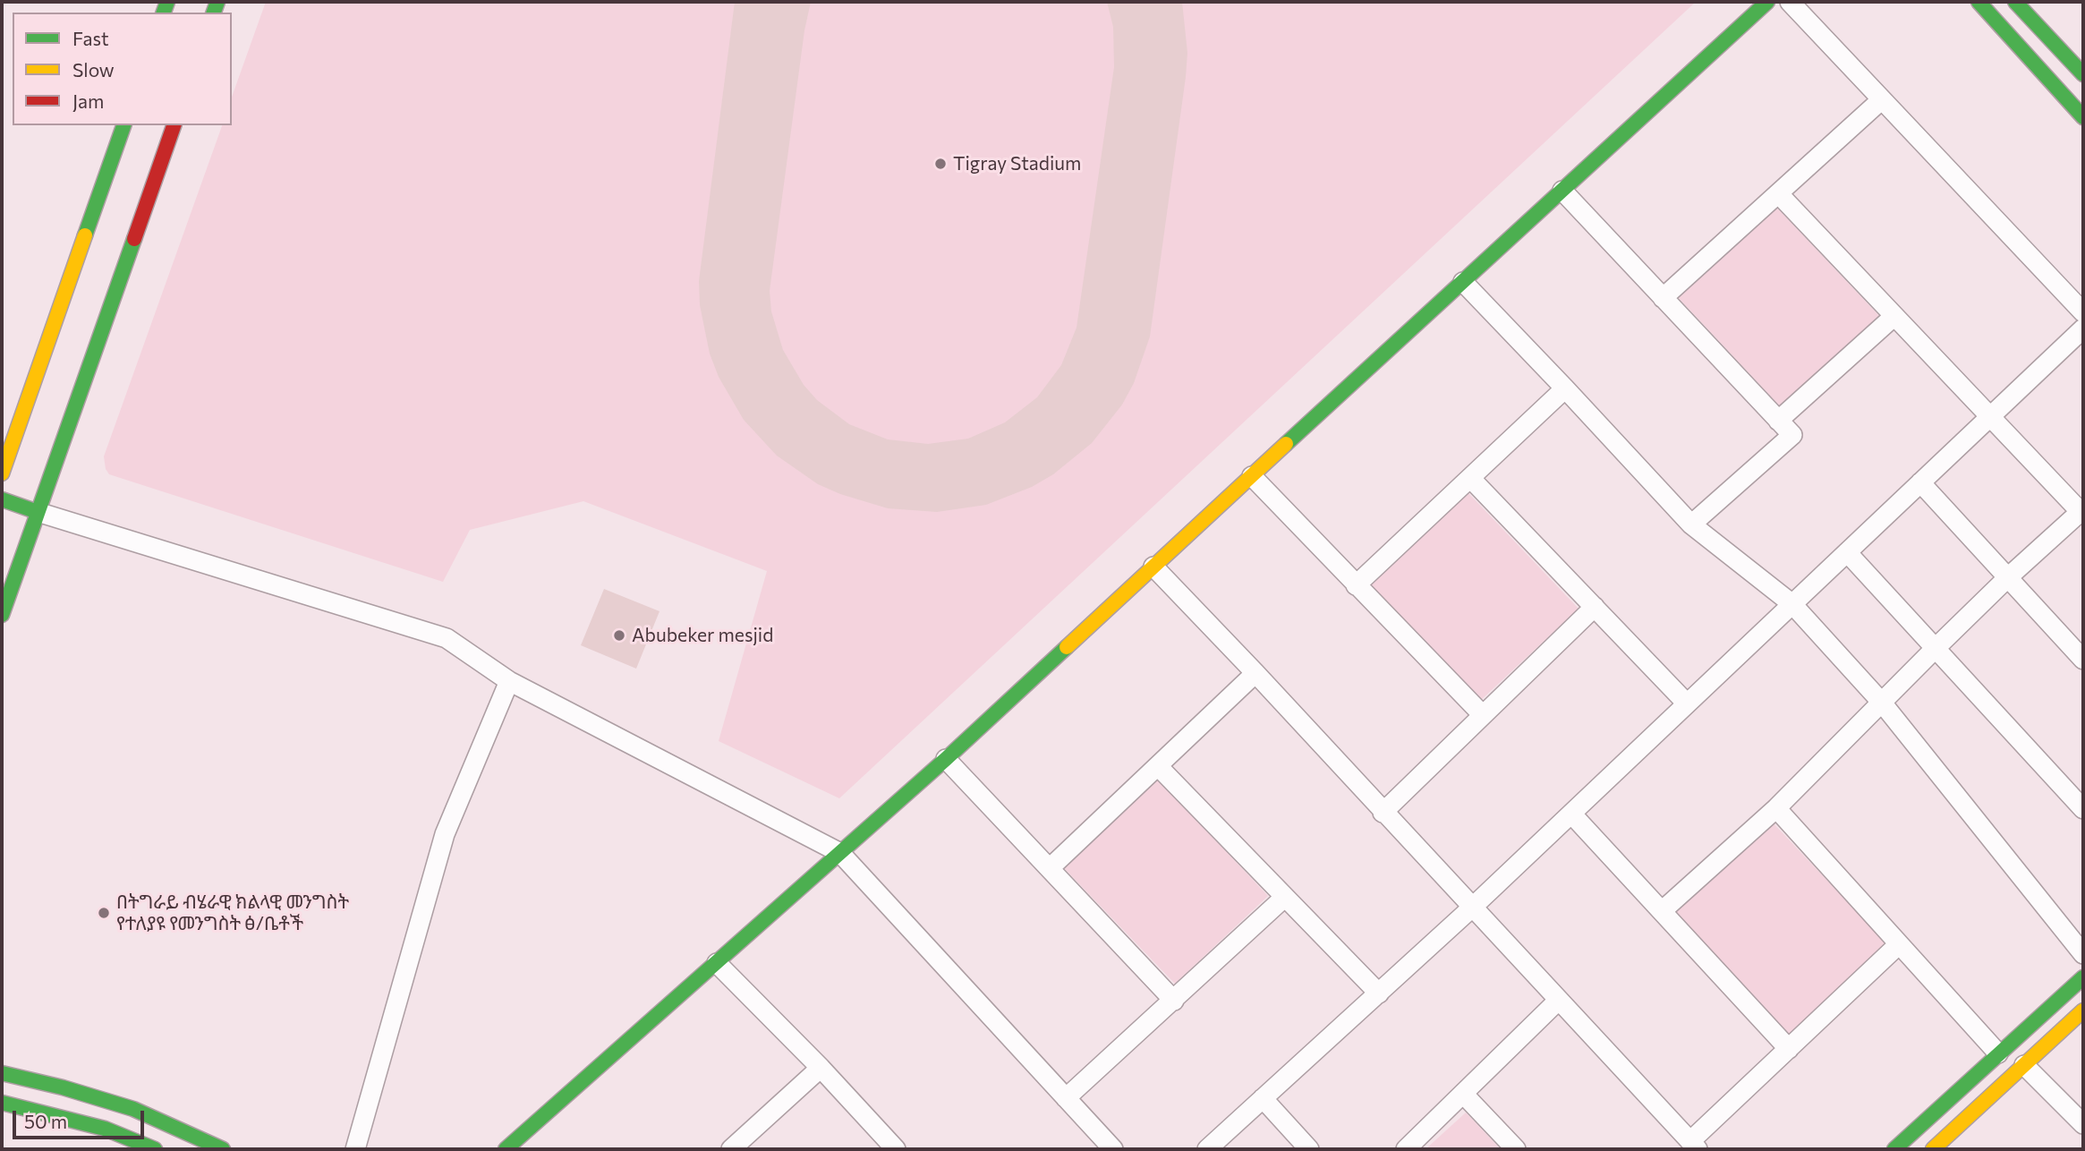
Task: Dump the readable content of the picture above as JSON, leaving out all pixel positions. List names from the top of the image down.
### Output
{
  "places": ["Tigray Stadium", "Abubeker mesjid", "በትግራይ ብሄራዊ ክልላዊ መንግስት የተለያዩ የመንግስት ፅ/ቤቶች"],
  "legend": ["Fast", "Slow", "Jam"],
  "scale_bar": "50 m"
}
